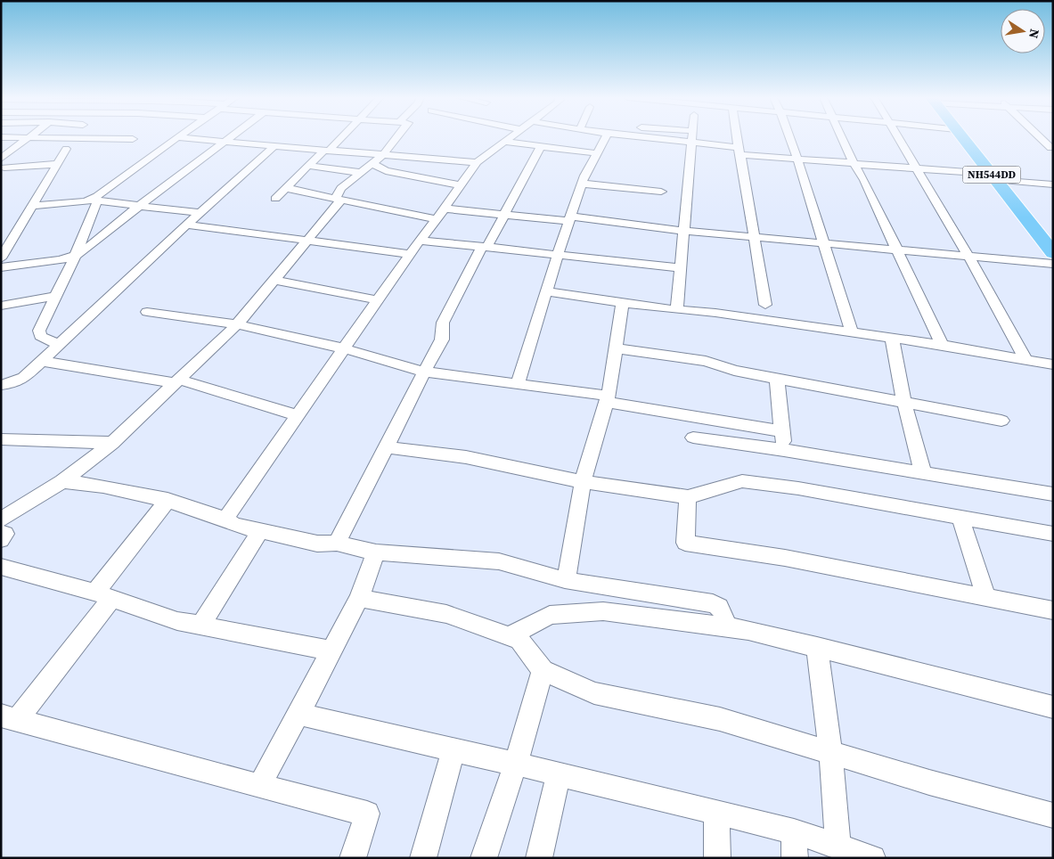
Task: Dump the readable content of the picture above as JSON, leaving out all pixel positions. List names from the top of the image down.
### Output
{
  "streets": {
    "highway": ["NH544DD"]
  },
  "north": "right"
}
